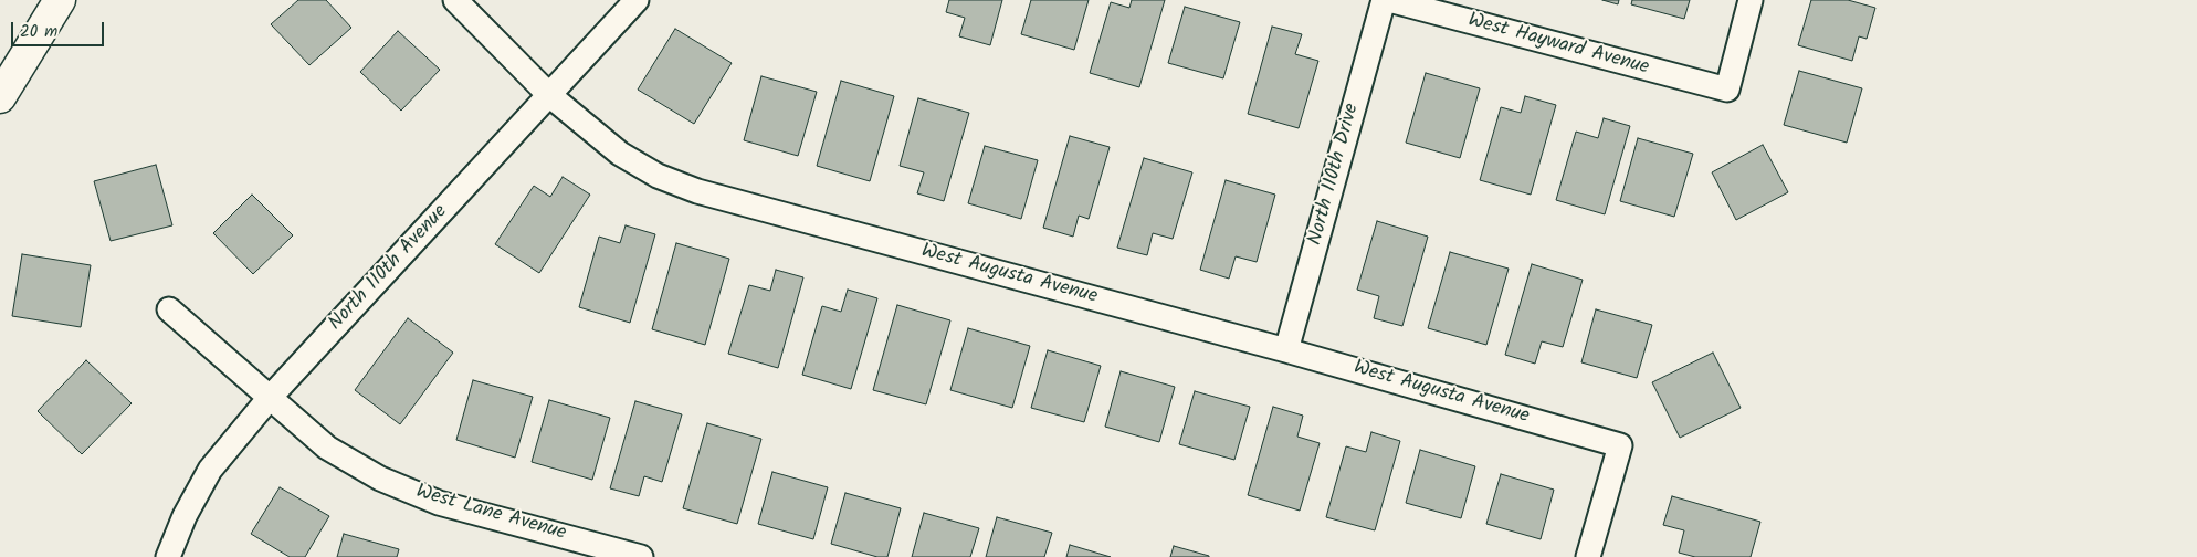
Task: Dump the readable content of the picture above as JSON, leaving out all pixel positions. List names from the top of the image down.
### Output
{
  "streets": {
    "street": [
      "West Hayward Avenue",
      "North 110th Drive",
      "North 110th Avenue",
      "West Augusta Avenue",
      "West Lane Avenue"
    ]
  },
  "crossings": [
    ["North 110th Drive", "West Augusta Avenue"],
    ["North 110th Avenue", "West Augusta Avenue"],
    ["North 110th Avenue", "West Lane Avenue"]
  ],
  "scale_bar": "20 m"
}
